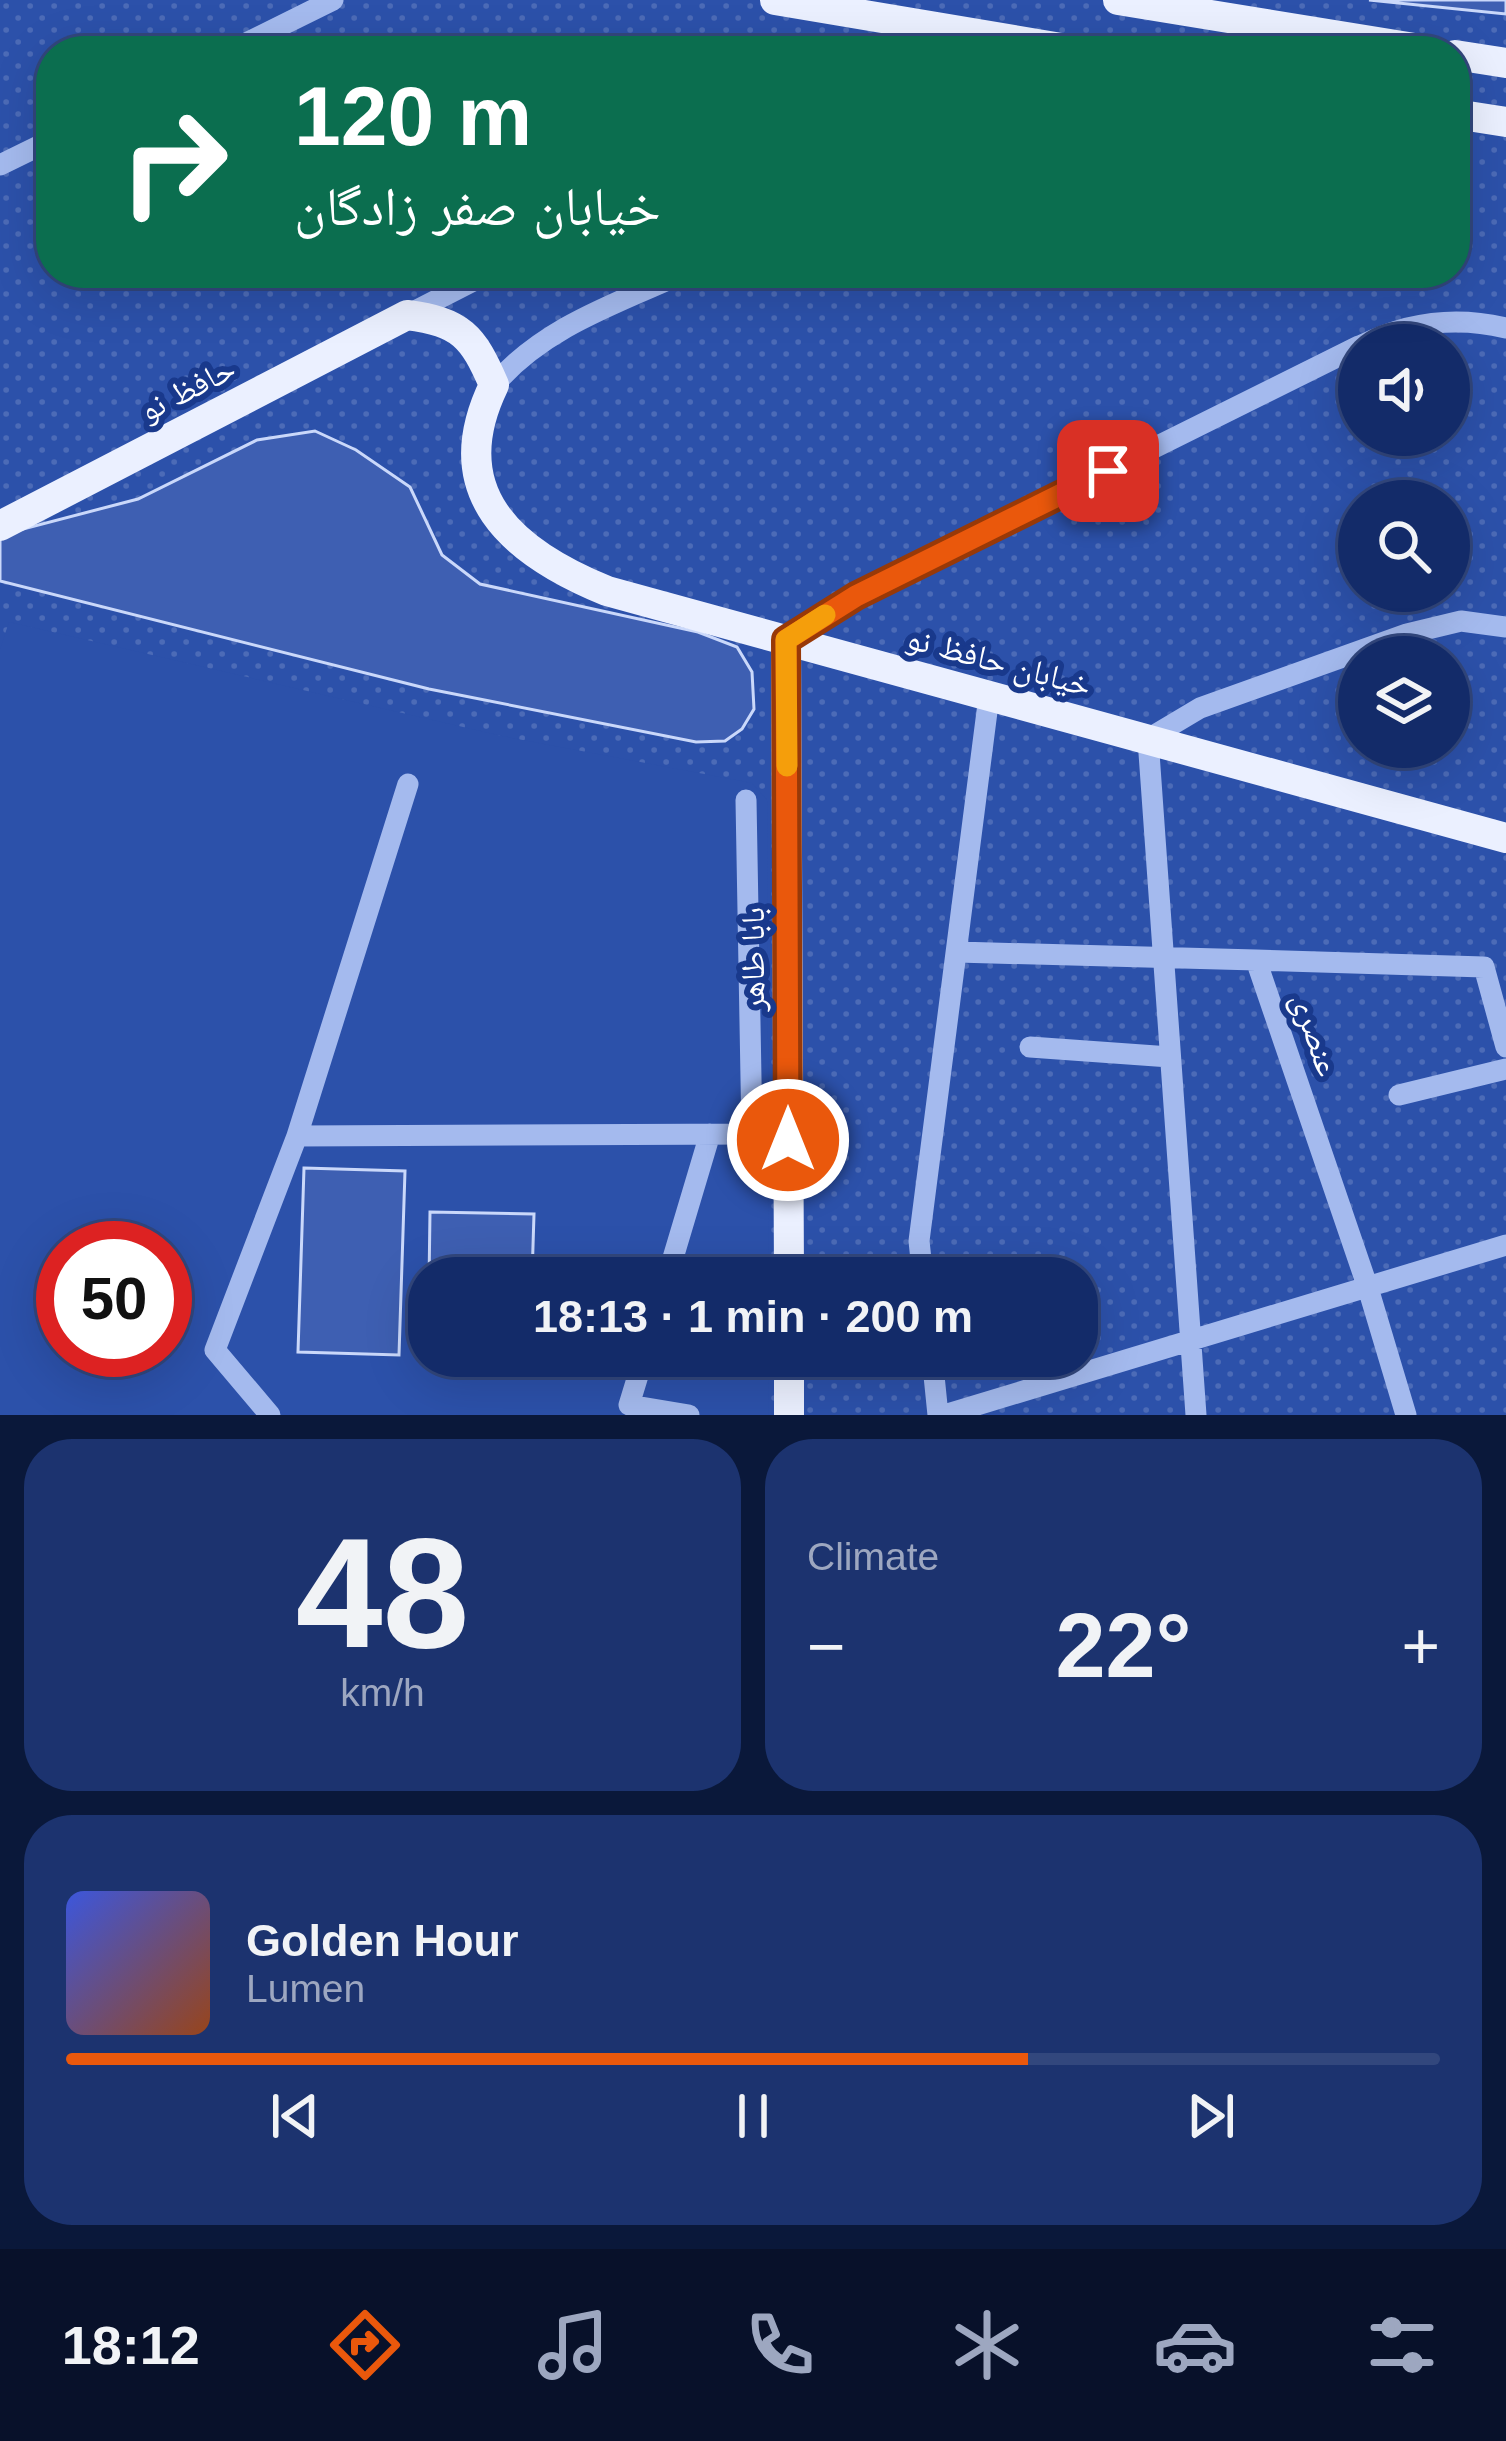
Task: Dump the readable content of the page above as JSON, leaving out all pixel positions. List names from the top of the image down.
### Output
{
  "streets": {
    "main road": ["حافظ نو", "خیابان حافظ نو", "بابا طاهر"],
    "street": ["عنصری"]
  },
  "crossings": [
    ["خیابان حافظ نو", "بابا طاهر"]
  ],
  "page": {
    "turn": ["120 m", "خیابان صفر زادگان"],
    "limit": "50",
    "trip": "18:13 · 1 min · 200 m",
    "tile": [
      ["48", "km/h"],
      "Climate"
    ],
    "heat": ["−", "22°", "+"],
    "song": ["Golden Hour", "Lumen"],
    "tabs": "18:12"
  }
}
